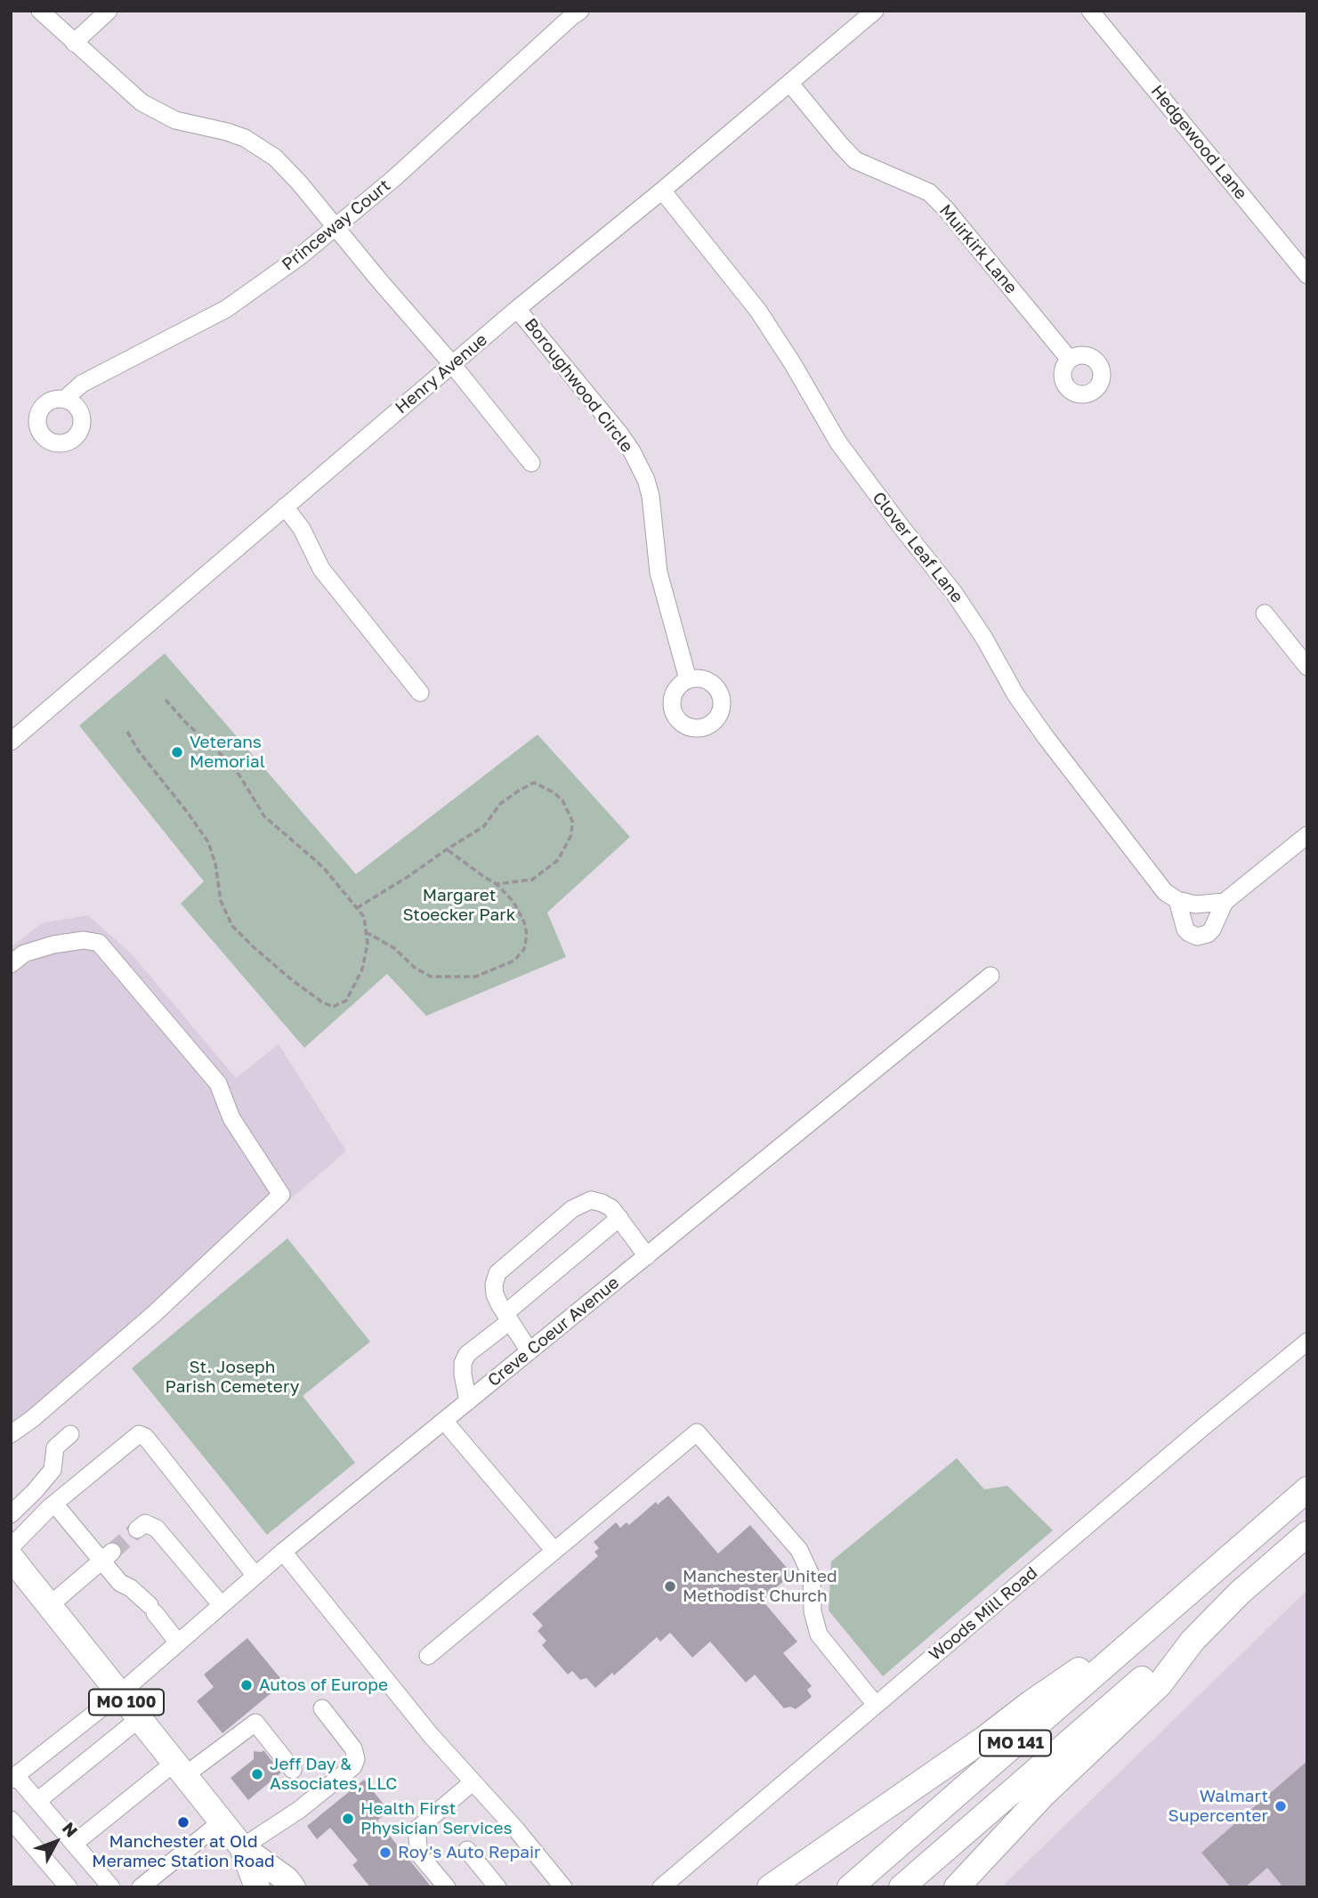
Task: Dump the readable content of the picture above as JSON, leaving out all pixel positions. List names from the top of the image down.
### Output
{
  "streets": {
    "highway": ["MO 100", "MO 141"],
    "street": [
      "Hedgewood Lane",
      "Princeway Court",
      "Muirkirk Lane",
      "Henry Avenue",
      "Boroughwood Circle",
      "Clover Leaf Lane",
      "Creve Coeur Avenue",
      "Woods Mill Road"
    ]
  },
  "crossings": [
    ["Muirkirk Lane", "Henry Avenue"],
    ["Henry Avenue", "Boroughwood Circle"],
    ["Henry Avenue", "Clover Leaf Lane"],
    ["Creve Coeur Avenue", "MO 100"]
  ],
  "parks": ["Margaret Stoecker Park", "St. Joseph Parish Cemetery"],
  "places": [
    "Veterans Memorial",
    "Manchester United Methodist Church",
    "Autos of Europe",
    "Jeff Day & Associates, LLC",
    "Walmart Supercenter",
    "Health First Physician Services",
    "Manchester at Old Meramec Station Road",
    "Roy's Auto Repair"
  ],
  "north": "top right"
}
